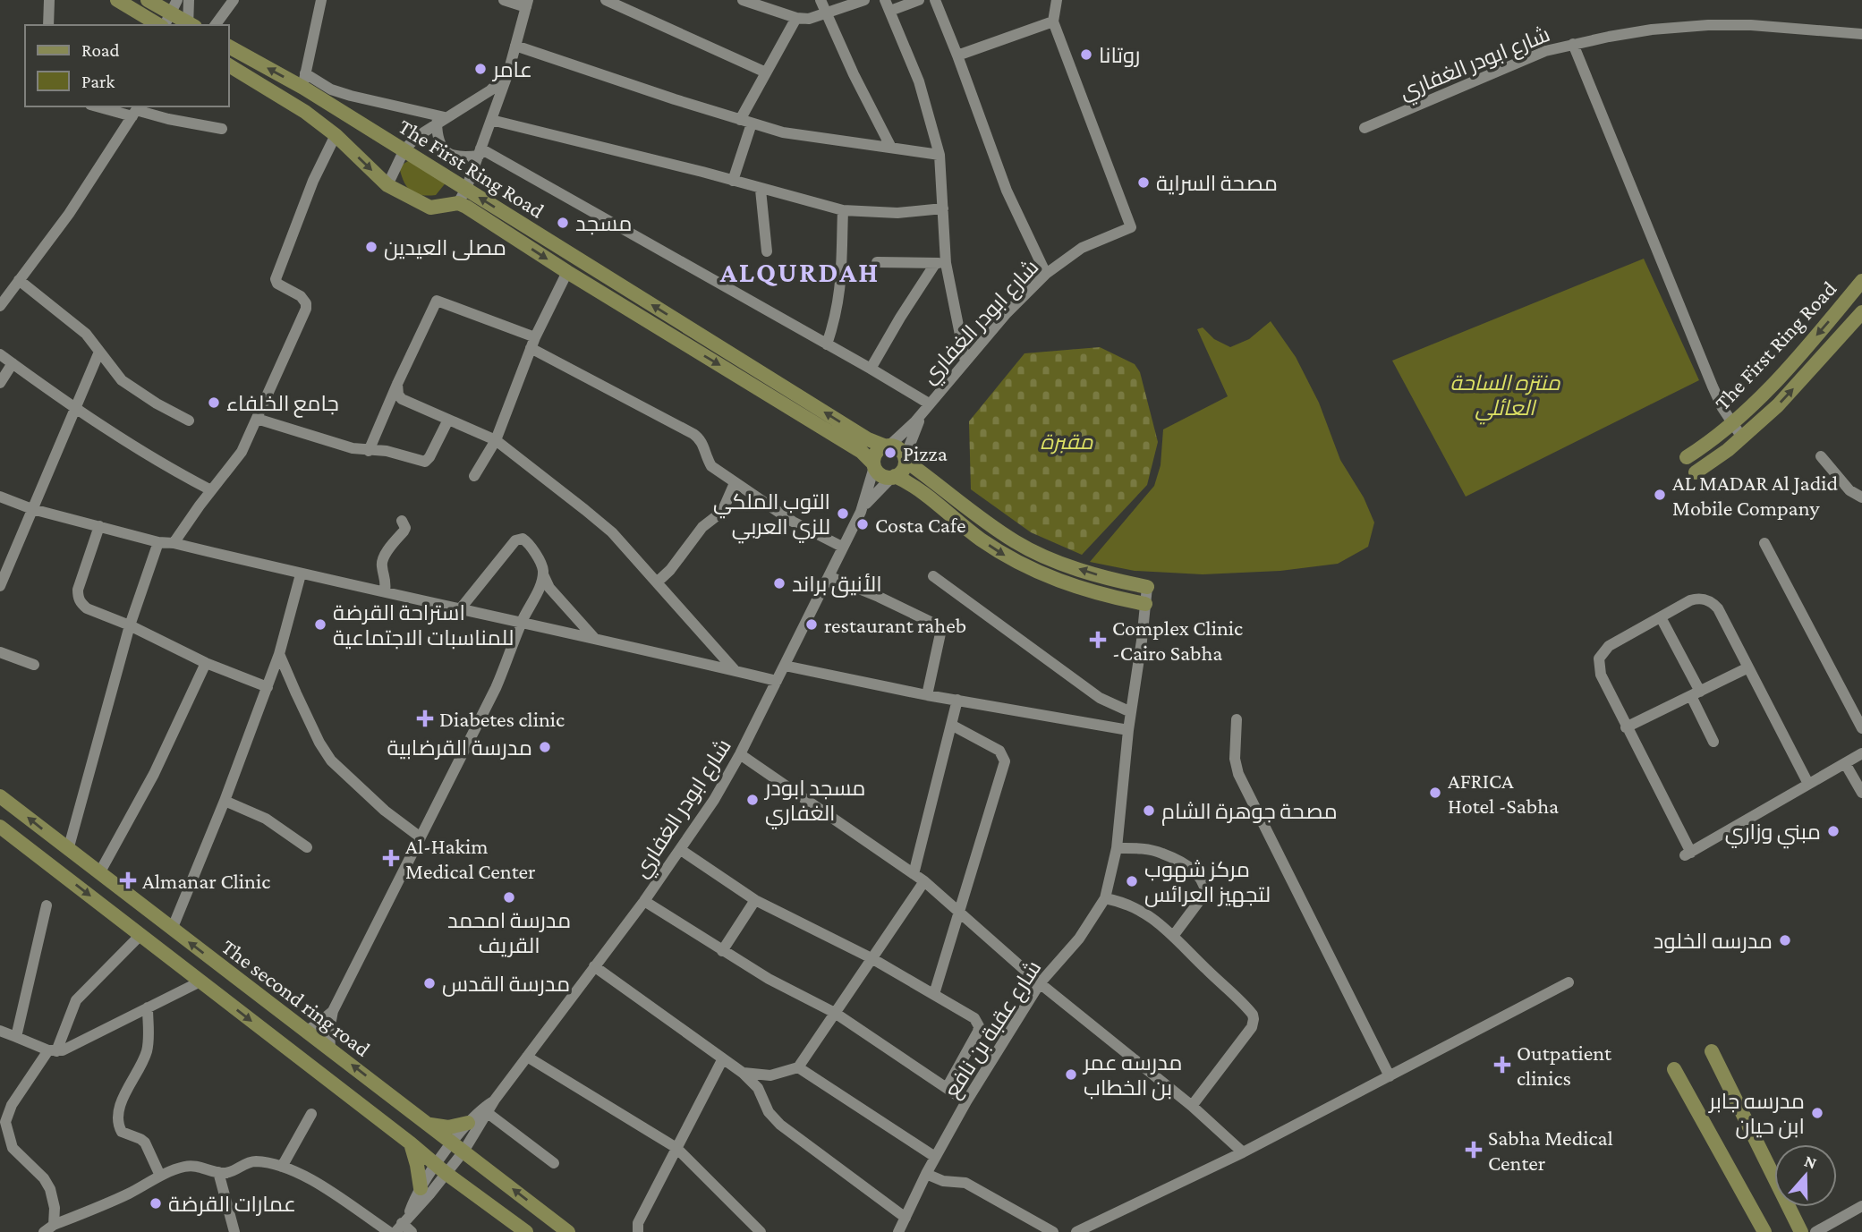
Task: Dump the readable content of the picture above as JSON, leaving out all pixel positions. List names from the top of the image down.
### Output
{
  "streets": {
    "main road": ["The First Ring Road", "The second ring road"],
    "street": ["شارع ابودر الغفاري", "شارع عقبة بن نافع"]
  },
  "crossings": [
    ["شارع ابودر الغفاري", "The First Ring Road"],
    ["شارع ابودر الغفاري", "The second ring road"]
  ],
  "districts": ["ALQURDAH"],
  "parks": ["منتزه الساحة العائلي", "مقبرة"],
  "places": {
    "other": [
      "روتانا",
      "عامر",
      "مصحة السراية",
      "مسجد",
      "مصلى العيدين",
      "جامع الخلفاء",
      "Pizza",
      "AL MADAR Al Jadid Mobile Company",
      "التوب الملكي للزي العربي",
      "Costa Cafe",
      "الأنيق براند",
      "استراحة القرضة للمناسبات الاجتماعية",
      "restaurant raheb",
      "مدرسة القرضابية",
      "AFRICA Hotel -Sabha",
      "مسجد ابودر الغفاري",
      "مصحة جوهرة الشام",
      "مبني وزاري",
      "مركز شهوب لتجهيز العرائس",
      "مدرسة امحمد القريف",
      "مدرسه الخلود",
      "مدرسة القدس",
      "مدرسه عمر بن الخطاب",
      "مدرسه جابر ابن حيان",
      "عمارات القرضة"
    ],
    "health": [
      "Complex Clinic -Cairo Sabha",
      "Diabetes clinic",
      "Al-Hakim Medical Center",
      "Almanar Clinic",
      "Outpatient clinics",
      "Sabha Medical Center"
    ]
  },
  "legend": ["Road", "Park"],
  "north": "top"
}
